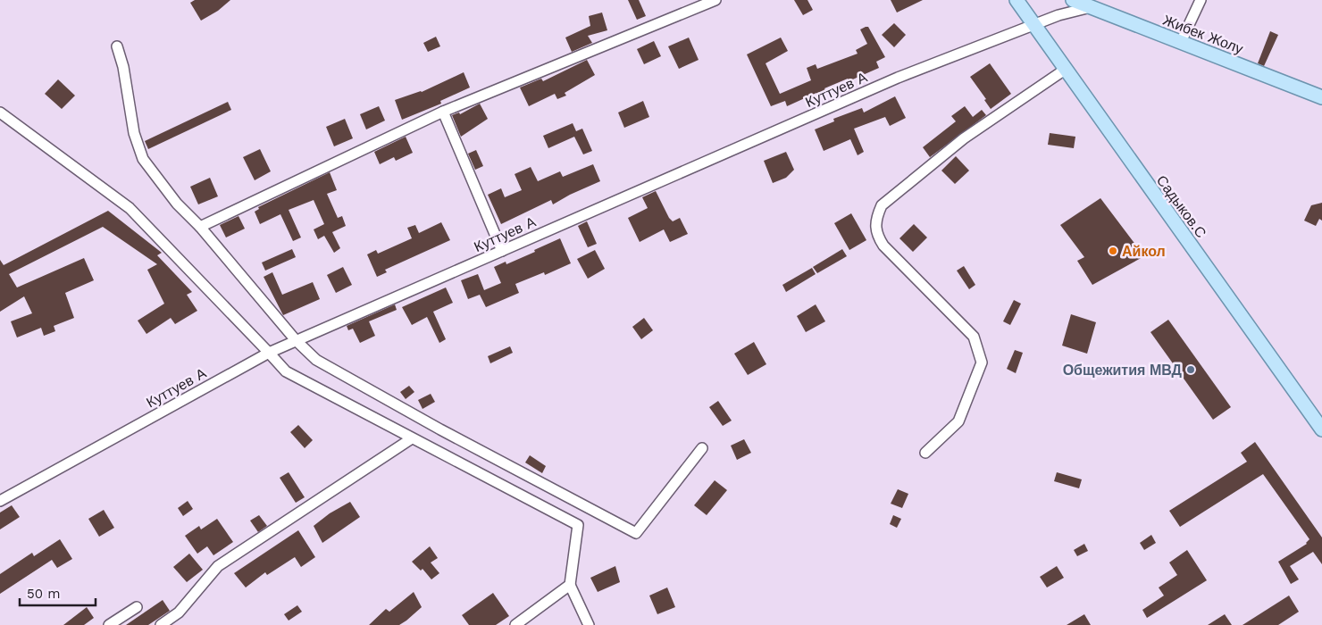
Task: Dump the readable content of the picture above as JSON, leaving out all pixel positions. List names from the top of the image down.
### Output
{
  "streets": {
    "main road": ["Жибек Жолу", "Садыков.С"],
    "street": ["Куттуев А"]
  },
  "crossings": [
    ["Жибек Жолу", "Куттуев А"],
    ["Куттуев А", "Садыков.С"]
  ],
  "places": ["Айкол", "Общежития МВД"],
  "scale_bar": "50 m"
}
